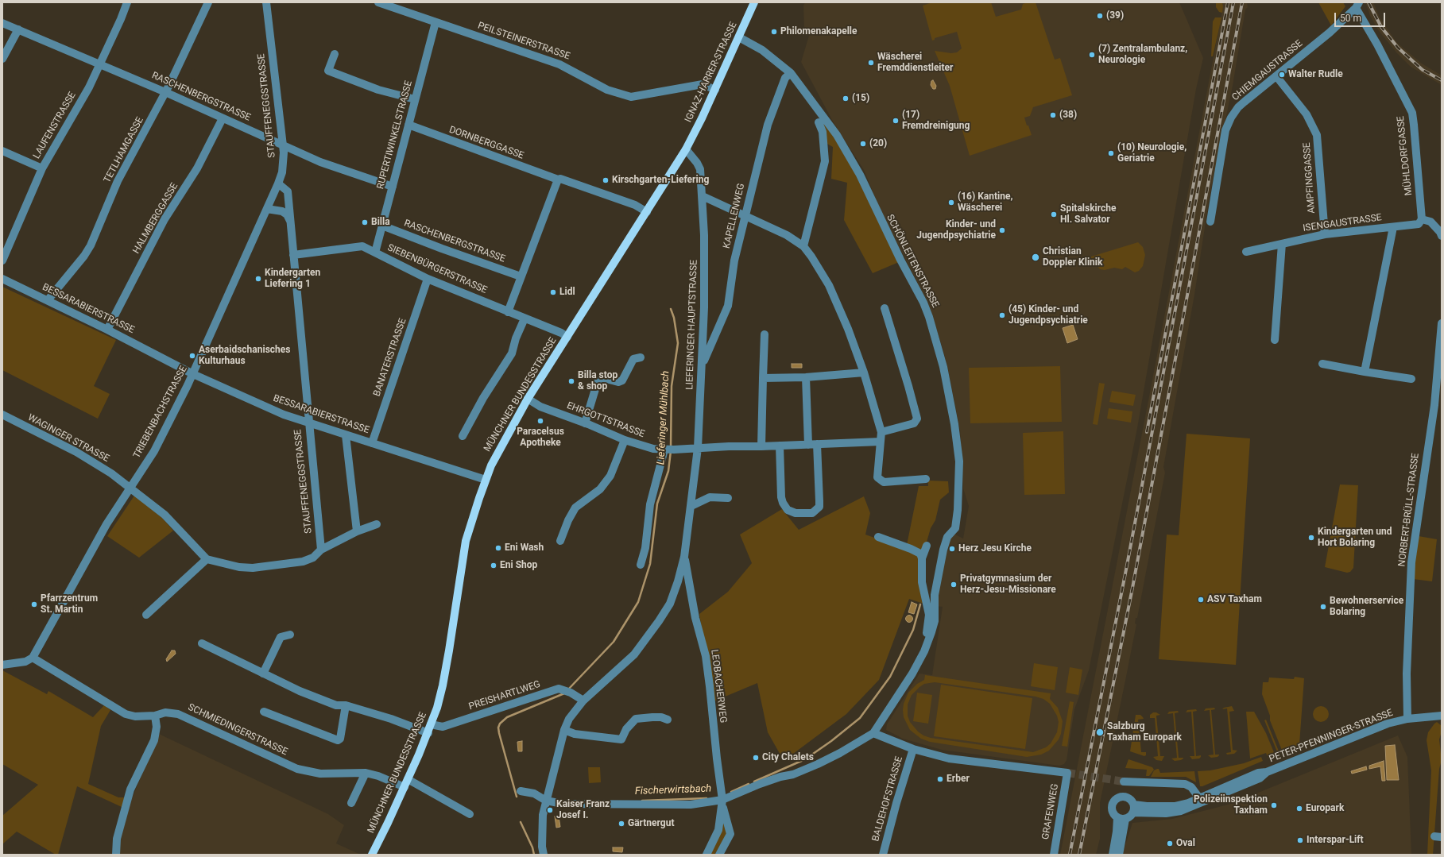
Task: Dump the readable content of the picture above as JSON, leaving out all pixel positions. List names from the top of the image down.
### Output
{
  "streets": {
    "main road": ["IGNAZ-HARRER-STRASSE", "MÜNCHNER BUNDESSTRASSE"],
    "street": [
      "PEILSTEINERSTRASSE",
      "CHIEMGAUSTRASSE",
      "RASCHENBERGSTRASSE",
      "STAUFFENEGGSTRASSE",
      "LAUFENSTRASSE",
      "RUPERTIWINKELSTRASSE",
      "DORNBERGGASSE",
      "TETLHAMGASSE",
      "MÜHLDORFGASSE",
      "AMPFINGGASSE",
      "KAPELLENWEG",
      "HALMBERGGASSE",
      "ISENGAUSTRASSE",
      "SCHÖNLEITENSTRASSE",
      "SIEBENBÜRGERSTRASSE",
      "BESSARABIERSTRASSE",
      "LIEFERINGER HAUPTSTRASSE",
      "BANATERSTRASSE",
      "TRIEBENBACHSTRASSE",
      "EHRGOTTSTRASSE",
      "WAGINGER STRASSE",
      "NORBERT-BRÜLL-STRASSE",
      "LEOBACHERWEG",
      "PREISHARTLWEG",
      "SCHMIEDINGERSTRASSE",
      "PETER-PFENNINGER-STRASSE",
      "BALDEHOFSTRASSE",
      "GRAFENWEG"
    ]
  },
  "crossings": [
    ["PEILSTEINERSTRASSE", "IGNAZ-HARRER-STRASSE"],
    ["PEILSTEINERSTRASSE", "RUPERTIWINKELSTRASSE"],
    ["CHIEMGAUSTRASSE", "MÜHLDORFGASSE"],
    ["CHIEMGAUSTRASSE", "AMPFINGGASSE"],
    ["IGNAZ-HARRER-STRASSE", "SCHÖNLEITENSTRASSE"],
    ["IGNAZ-HARRER-STRASSE", "LIEFERINGER HAUPTSTRASSE"],
    ["IGNAZ-HARRER-STRASSE", "MÜNCHNER BUNDESSTRASSE"],
    ["RASCHENBERGSTRASSE", "STAUFFENEGGSTRASSE"],
    ["RASCHENBERGSTRASSE", "LAUFENSTRASSE"],
    ["RASCHENBERGSTRASSE", "RUPERTIWINKELSTRASSE"],
    ["RASCHENBERGSTRASSE", "TETLHAMGASSE"],
    ["RASCHENBERGSTRASSE", "HALMBERGGASSE"],
    ["STAUFFENEGGSTRASSE", "SIEBENBÜRGERSTRASSE"],
    ["STAUFFENEGGSTRASSE", "BESSARABIERSTRASSE"],
    ["STAUFFENEGGSTRASSE", "TRIEBENBACHSTRASSE"],
    ["RUPERTIWINKELSTRASSE", "DORNBERGGASSE"],
    ["RUPERTIWINKELSTRASSE", "SIEBENBÜRGERSTRASSE"],
    ["DORNBERGGASSE", "MÜNCHNER BUNDESSTRASSE"],
    ["TETLHAMGASSE", "BESSARABIERSTRASSE"],
    ["MÜHLDORFGASSE", "ISENGAUSTRASSE"],
    ["AMPFINGGASSE", "ISENGAUSTRASSE"],
    ["KAPELLENWEG", "SCHÖNLEITENSTRASSE"],
    ["KAPELLENWEG", "LIEFERINGER HAUPTSTRASSE"],
    ["HALMBERGGASSE", "BESSARABIERSTRASSE"],
    ["SIEBENBÜRGERSTRASSE", "BANATERSTRASSE"],
    ["SIEBENBÜRGERSTRASSE", "MÜNCHNER BUNDESSTRASSE"],
    ["BESSARABIERSTRASSE", "BANATERSTRASSE"],
    ["BESSARABIERSTRASSE", "MÜNCHNER BUNDESSTRASSE"],
    ["BESSARABIERSTRASSE", "TRIEBENBACHSTRASSE"],
    ["LIEFERINGER HAUPTSTRASSE", "MÜNCHNER BUNDESSTRASSE"],
    ["LIEFERINGER HAUPTSTRASSE", "EHRGOTTSTRASSE"],
    ["LIEFERINGER HAUPTSTRASSE", "LEOBACHERWEG"],
    ["LIEFERINGER HAUPTSTRASSE", "PREISHARTLWEG"],
    ["MÜNCHNER BUNDESSTRASSE", "EHRGOTTSTRASSE"],
    ["MÜNCHNER BUNDESSTRASSE", "PREISHARTLWEG"],
    ["MÜNCHNER BUNDESSTRASSE", "SCHMIEDINGERSTRASSE"],
    ["TRIEBENBACHSTRASSE", "WAGINGER STRASSE"],
    ["TRIEBENBACHSTRASSE", "SCHMIEDINGERSTRASSE"],
    ["NORBERT-BRÜLL-STRASSE", "PETER-PFENNINGER-STRASSE"],
    ["BALDEHOFSTRASSE", "GRAFENWEG"]
  ],
  "water": ["Lieferinger Mühlbach", "Fischerwirtsbach"],
  "places": [
    "(39)",
    "Philomenakapelle",
    "(7) Zentralambulanz, Neurologie",
    "Wäscherei Fremddienstleiter",
    "Walter Rudle",
    "(15)",
    "(38)",
    "(17) Fremdreinigung",
    "(20)",
    "(10) Neurologie, Geriatrie",
    "Kirschgarten-Liefering",
    "(16) Kantine, Wäscherei",
    "Spitalskirche Hl. Salvator",
    "Billa",
    "Kinder- und Jugendpsychiatrie",
    "Christian Doppler Klinik",
    "Kindergarten Liefering 1",
    "Lidl",
    "(45) Kinder- und Jugendpsychiatrie",
    "Aserbaidschanisches Kulturhaus",
    "Billa stop & shop",
    "Paracelsus Apotheke",
    "Kindergarten und Hort Bolaring",
    "Eni Wash",
    "Herz Jesu Kirche",
    "Eni Shop",
    "Privatgymnasium der Herz-Jesu-Missionare",
    "ASV Taxham",
    "Pfarrzentrum St. Martin",
    "Bewohnerservice Bolaring",
    "Salzburg Taxham Europark",
    "City Chalets",
    "Erber",
    "Polizeiinspektion Taxham",
    "Europark",
    "Kaiser Franz Josef I.",
    "Gärtnergut",
    "Interspar-Lift",
    "Oval"
  ],
  "scale_bar": "50 m"
}
